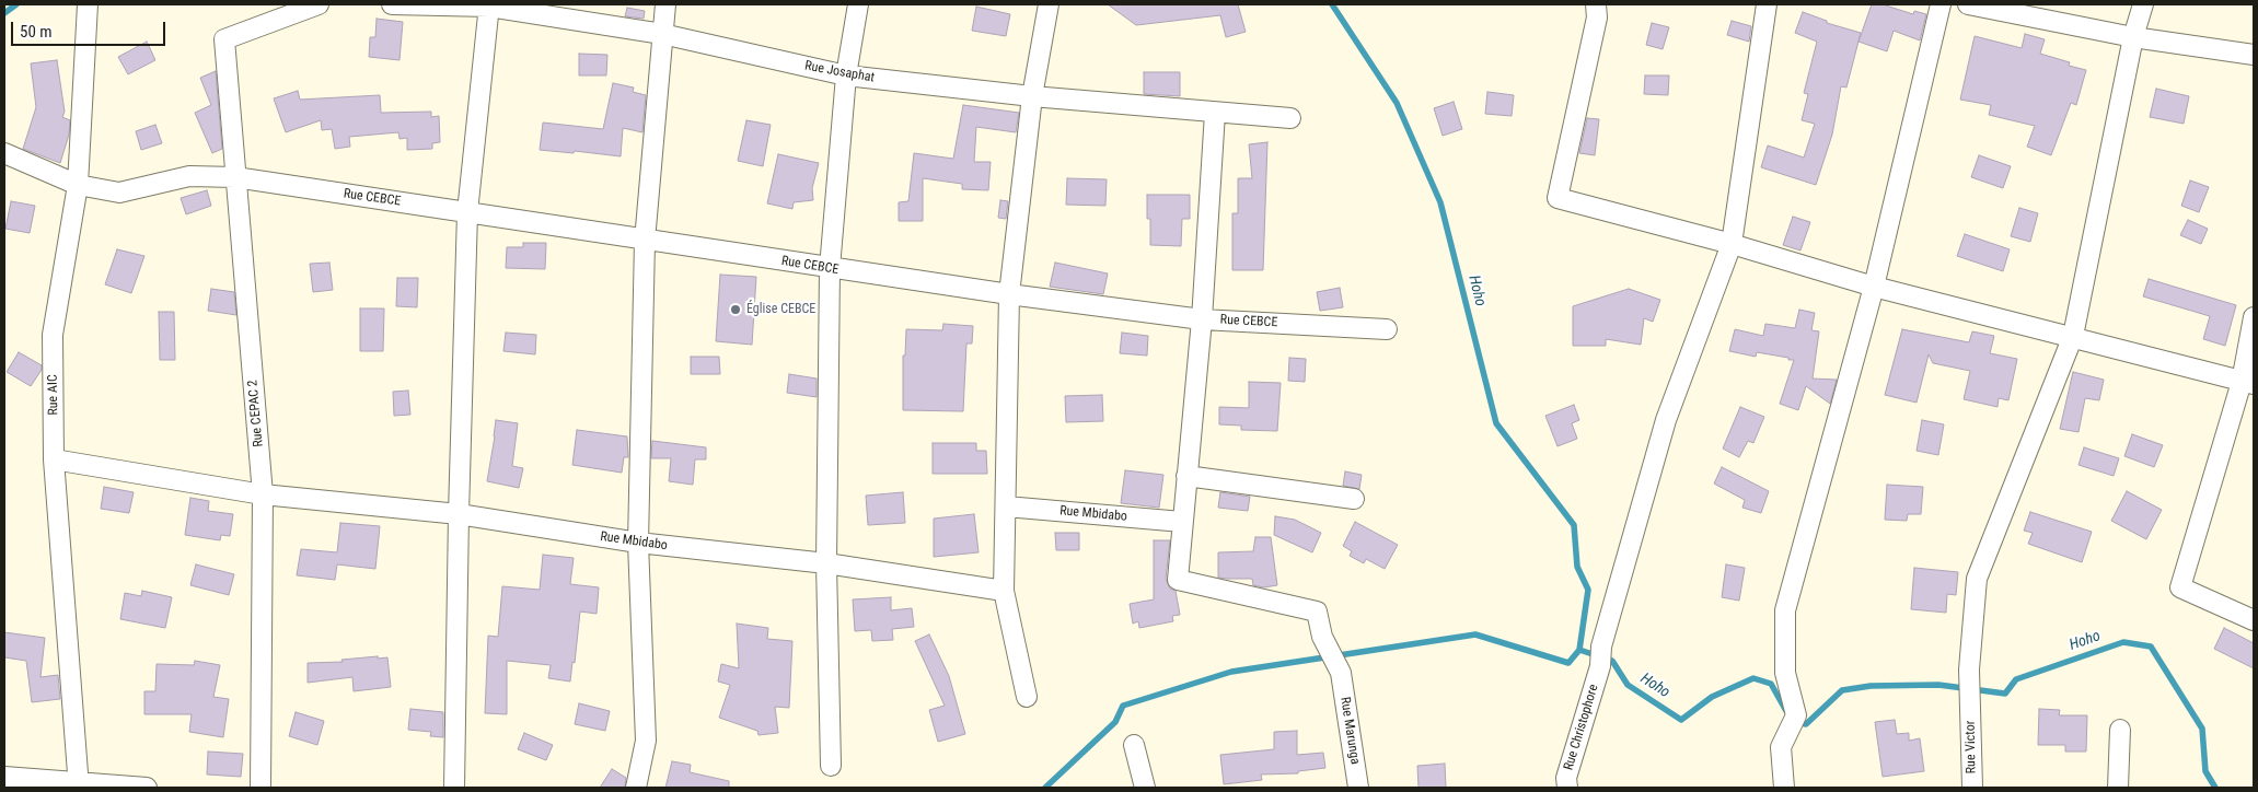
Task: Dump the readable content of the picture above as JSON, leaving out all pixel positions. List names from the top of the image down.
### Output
{
  "streets": {
    "street": [
      "Rue Josaphat",
      "Rue CEBCE",
      "Rue AIC",
      "Rue CEPAC 2",
      "Rue Mbidabo",
      "Rue Christophore",
      "Rue Marunga",
      "Rue Victor"
    ]
  },
  "crossings": [
    ["Rue CEBCE", "Rue AIC"],
    ["Rue CEBCE", "Rue CEPAC 2"],
    ["Rue AIC", "Rue Mbidabo"],
    ["Rue CEPAC 2", "Rue Mbidabo"],
    ["Rue Mbidabo", "Rue Marunga"]
  ],
  "water": ["Hoho"],
  "places": ["Église CEBCE"],
  "scale_bar": "50 m"
}
